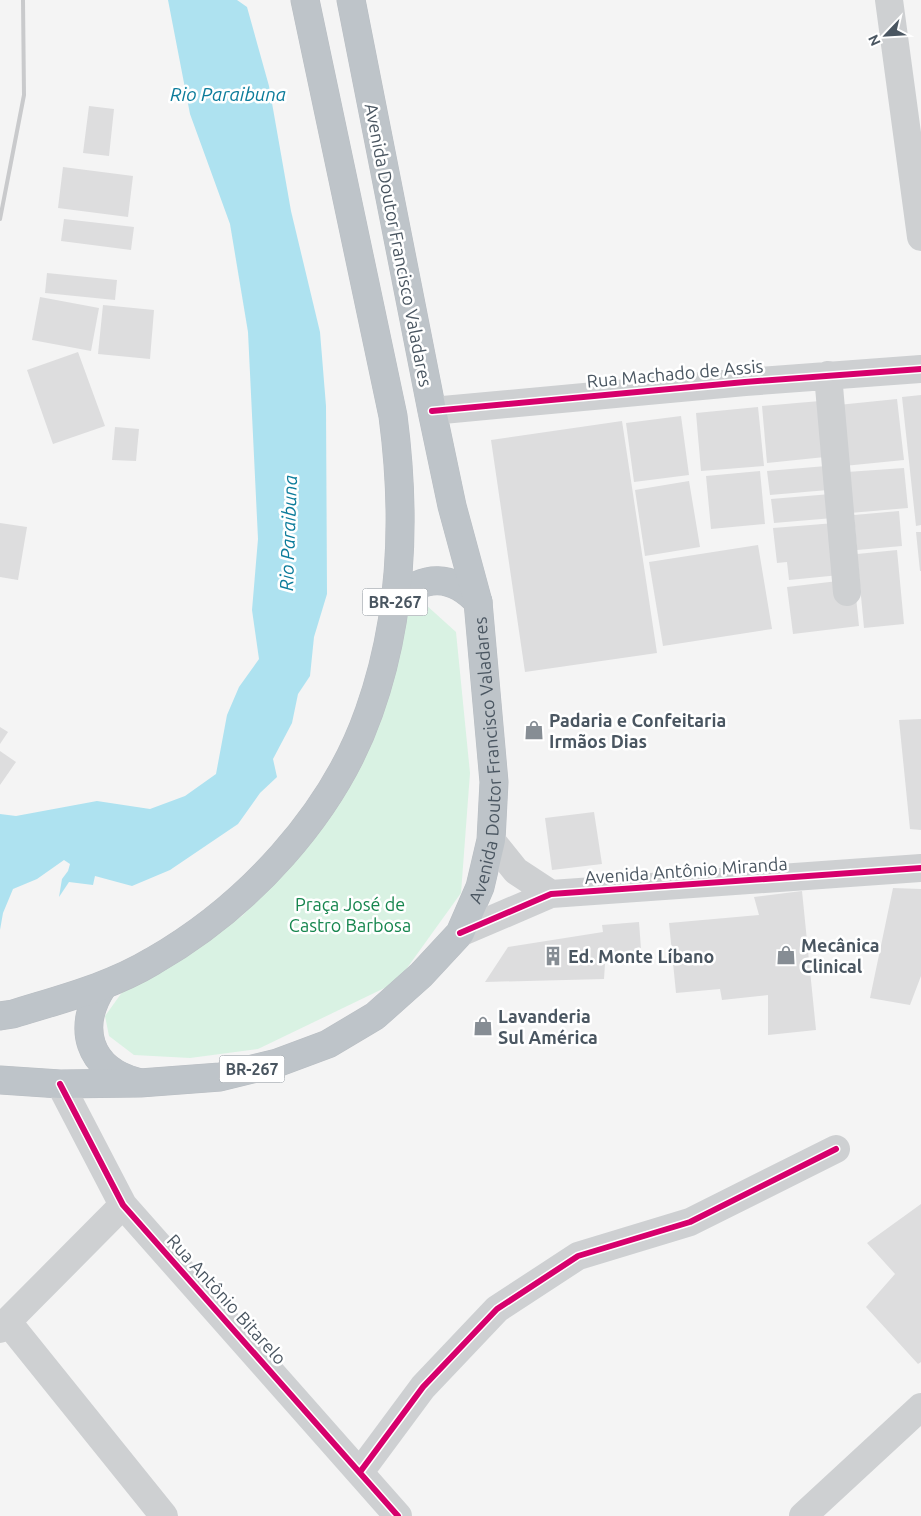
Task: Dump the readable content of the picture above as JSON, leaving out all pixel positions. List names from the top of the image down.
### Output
{
  "streets": {
    "highway": ["Avenida Doutor Francisco Valadares", "BR-267"],
    "street": ["Rua Machado de Assis", "Avenida Antônio Miranda", "Rua Antônio Bitarelo"]
  },
  "crossings": [
    ["Avenida Doutor Francisco Valadares", "Rua Machado de Assis"],
    ["Avenida Doutor Francisco Valadares", "Avenida Antônio Miranda"],
    ["Avenida Doutor Francisco Valadares", "Rua Antônio Bitarelo"]
  ],
  "water": ["Rio Paraibuna"],
  "parks": ["Praça José de Castro Barbosa"],
  "places": {
    "shop": ["Padaria e Confeitaria Irmãos Dias", "Mecânica Clinical", "Lavanderia Sul América"],
    "building": ["Ed. Monte Líbano"]
  },
  "north": "bottom left"
}
